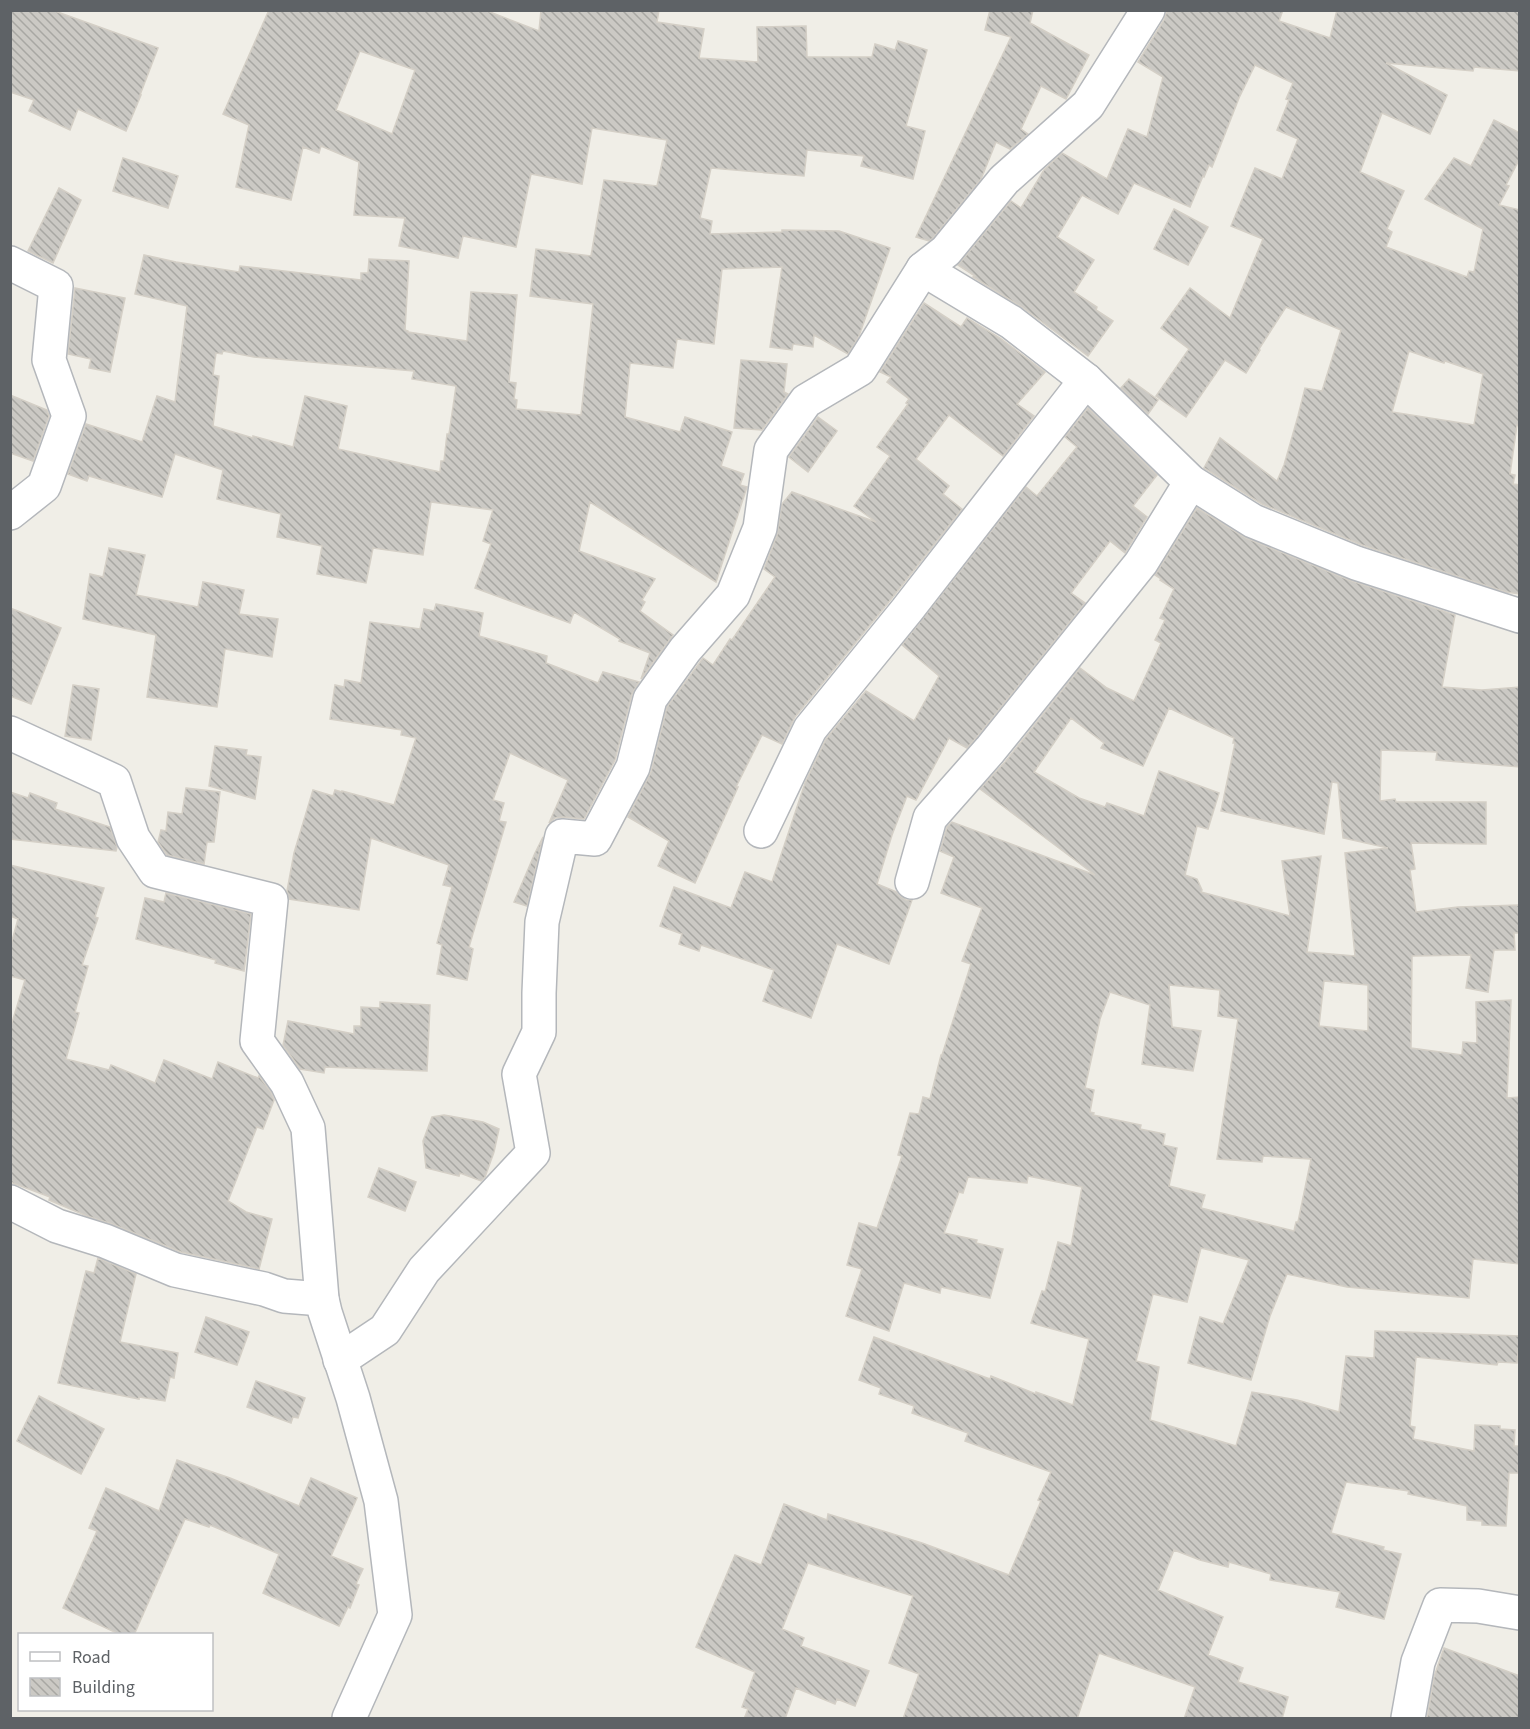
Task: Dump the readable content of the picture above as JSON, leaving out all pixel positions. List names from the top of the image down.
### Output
{
  "legend": ["Road", "Building"]
}
